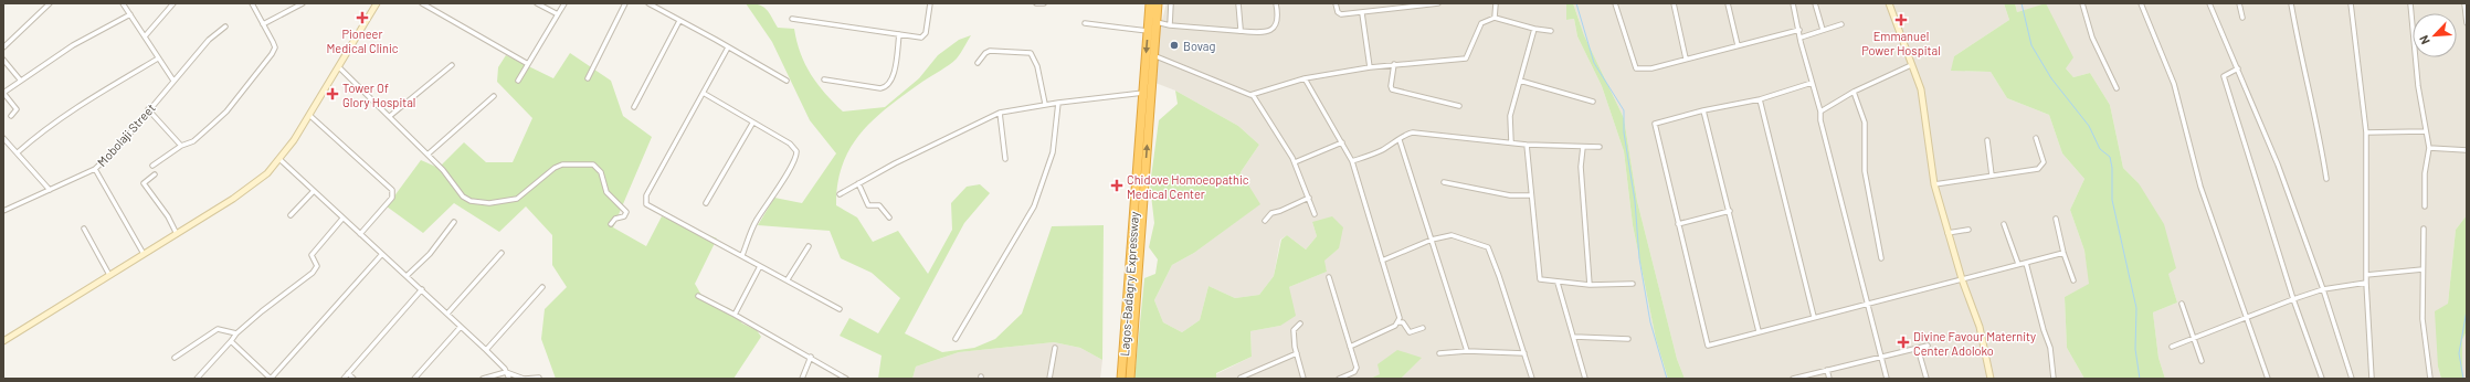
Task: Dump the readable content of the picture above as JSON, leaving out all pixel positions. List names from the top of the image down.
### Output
{
  "streets": {
    "highway": ["Lagos-Badagry Expressway"],
    "street": ["Mobolaji Street"]
  },
  "places": {
    "health": [
      "Pioneer Medical Clinic",
      "Emmanuel Power Hospital",
      "Tower Of Glory Hospital",
      "Chidove Homoeopathic Medical Center",
      "Divine Favour Maternity Center Adoloko"
    ],
    "other": ["Bovag"]
  },
  "north": "bottom left"
}
